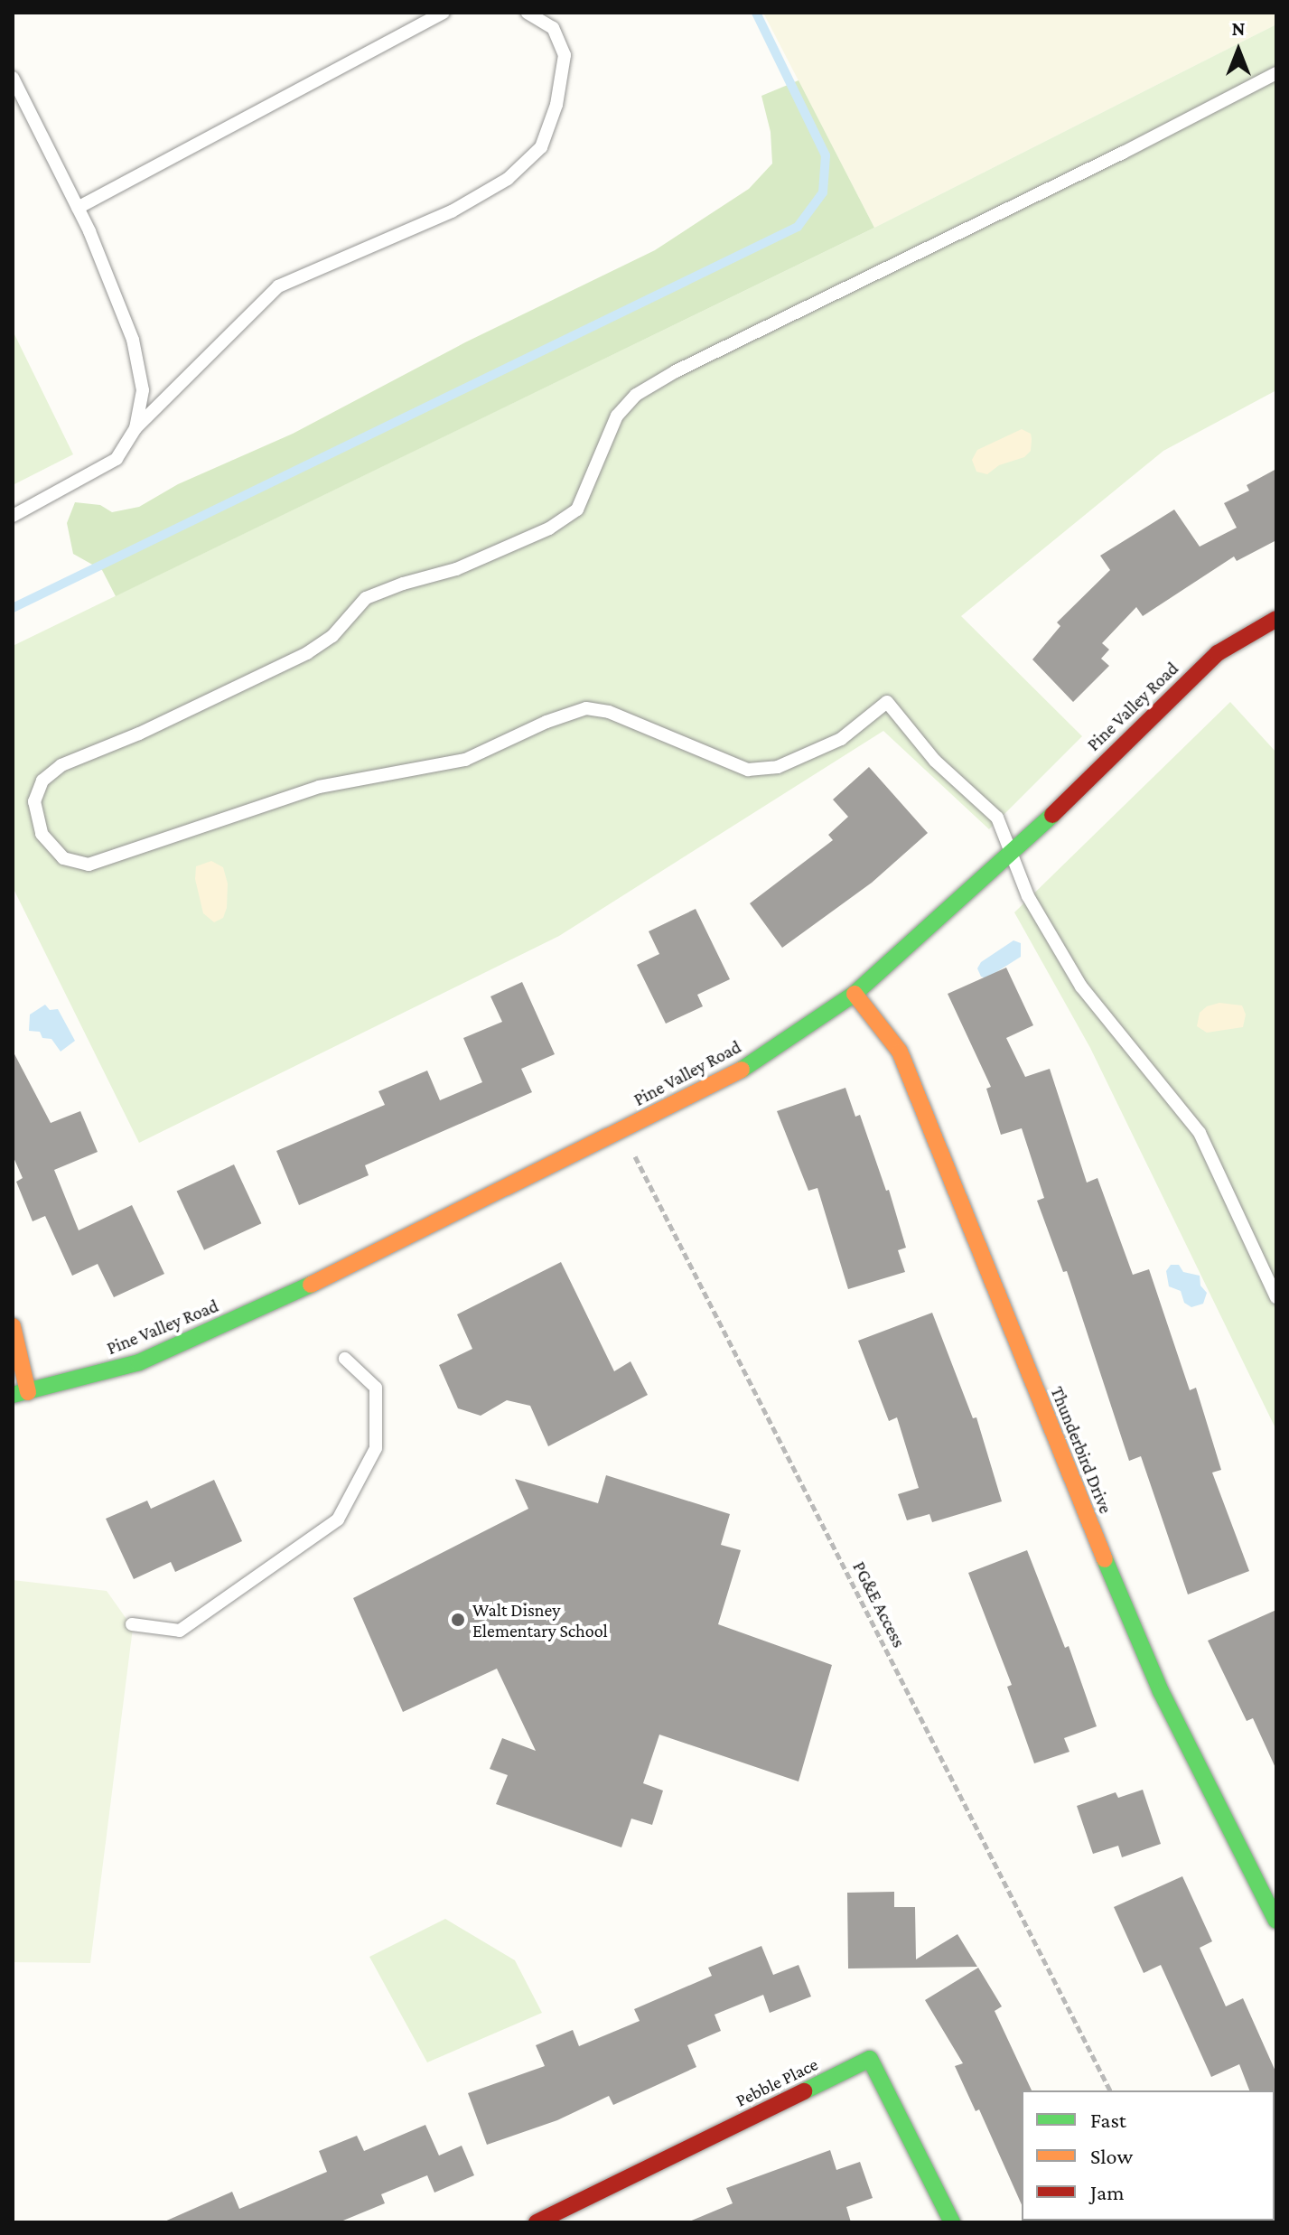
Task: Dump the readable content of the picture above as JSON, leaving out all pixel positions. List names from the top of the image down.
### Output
{
  "streets": {
    "street": ["Pine Valley Road", "Thunderbird Drive", "Pebble Place"],
    "path": ["PG&E Access"]
  },
  "crossings": [
    ["Pine Valley Road", "Thunderbird Drive"],
    ["Pine Valley Road", "PG&E Access"]
  ],
  "places": ["Walt Disney Elementary School"],
  "legend": ["Fast", "Slow", "Jam"],
  "north": "top"
}
